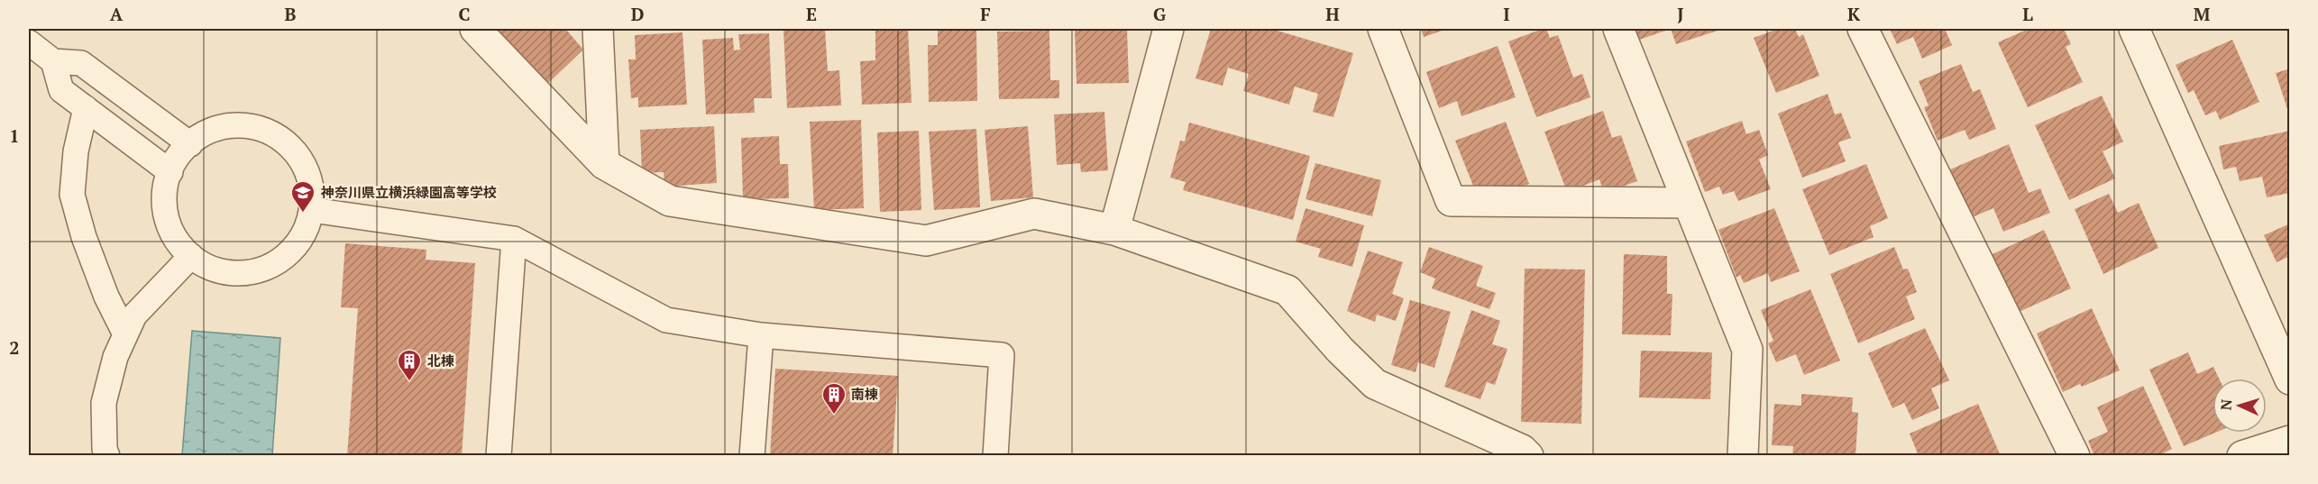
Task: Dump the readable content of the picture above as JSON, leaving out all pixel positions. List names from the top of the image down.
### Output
{
  "places": {
    "school or university": ["神奈川県立横浜緑園高等学校"],
    "building": ["北棟", "南棟"]
  },
  "north": "left",
  "grid": {
    "columns": [
      "A",
      "B",
      "C",
      "D",
      "E",
      "F",
      "G",
      "H",
      "I",
      "J",
      "K",
      "L",
      "M"
    ],
    "rows": ["1", "2"]
  }
}
